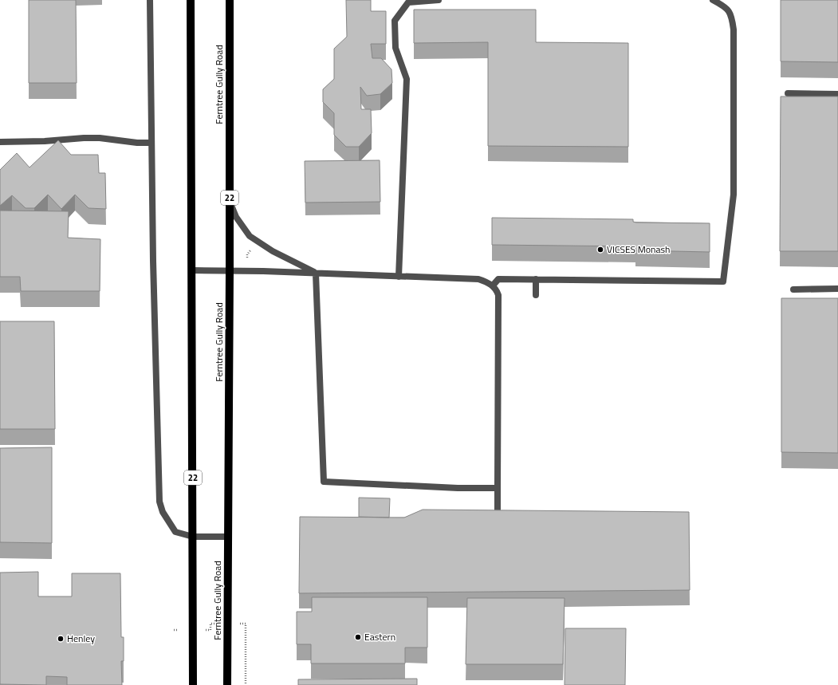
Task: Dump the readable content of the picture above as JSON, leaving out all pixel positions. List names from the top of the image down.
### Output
{
  "streets": {
    "main road": ["Ferntree Gully Road", "22"]
  },
  "places": ["VICSES Monash", "Eastern", "Henley"]
}
